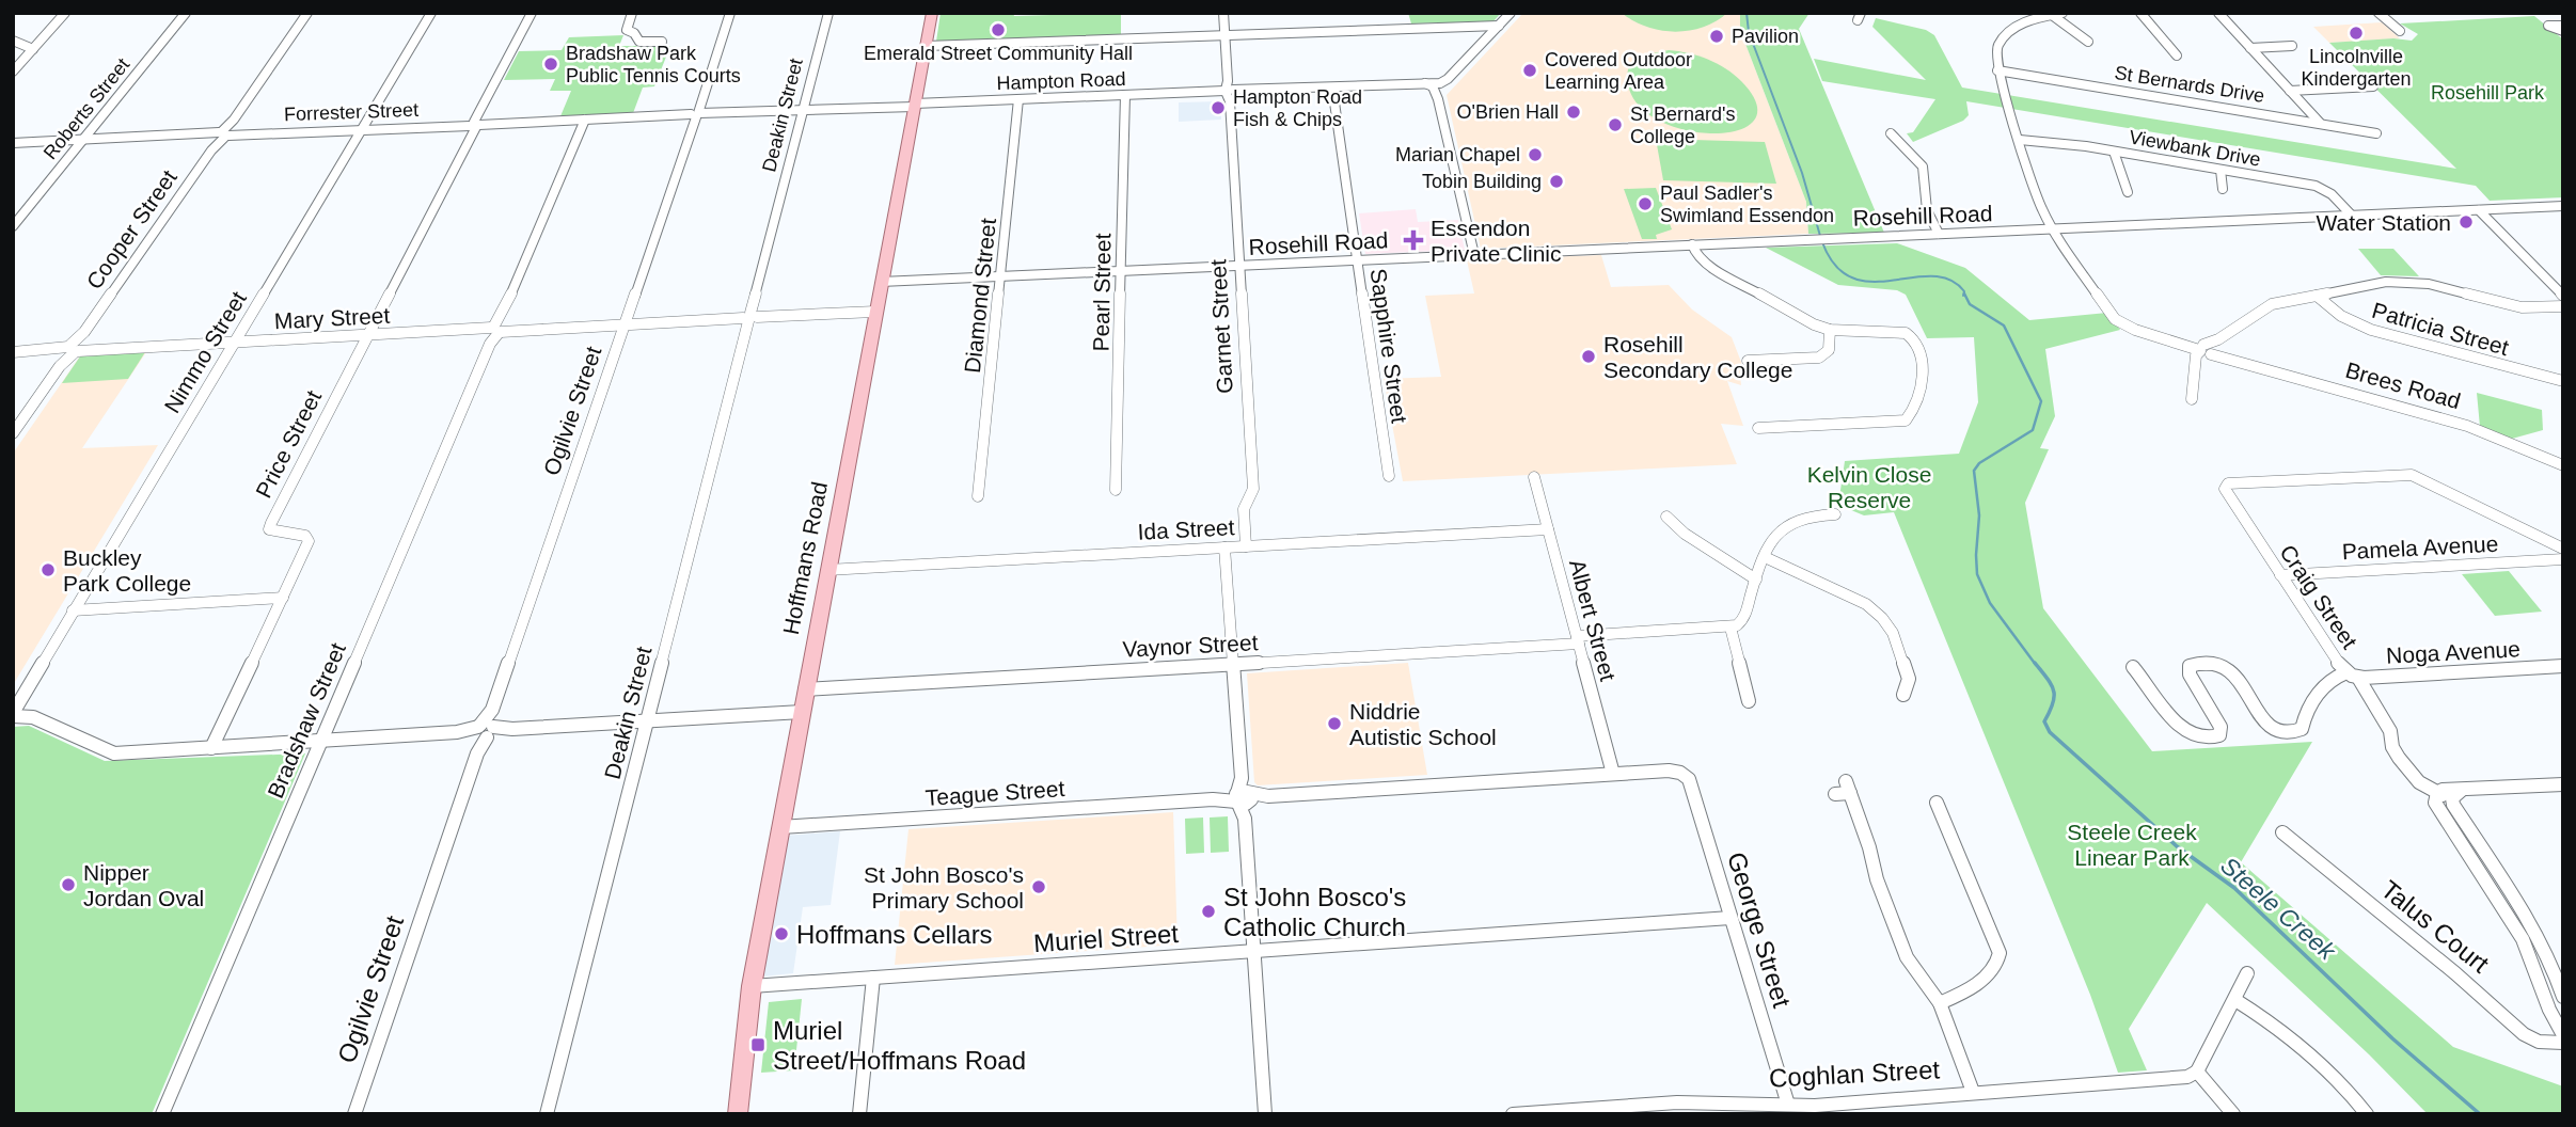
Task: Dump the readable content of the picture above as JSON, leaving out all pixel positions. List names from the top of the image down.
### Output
{
  "streets": {
    "main road": ["Hoffmans Road"],
    "street": [
      "Hampton Road",
      "St Bernards Drive",
      "Roberts Street",
      "Forrester Street",
      "Deakin Street",
      "Viewbank Drive",
      "Rosehill Road",
      "Cooper Street",
      "Pearl Street",
      "Diamond Street",
      "Mary Street",
      "Garnet Street",
      "Patricia Street",
      "Sapphire Street",
      "Nimmo Street",
      "Brees Road",
      "Ogilvie Street",
      "Price Street",
      "Ida Street",
      "Pamela Avenue",
      "Craig Street",
      "Albert Street",
      "Vaynor Street",
      "Noga Avenue",
      "Bradshaw Street",
      "Teague Street",
      "Talus Court",
      "George Street",
      "Muriel Street",
      "Coghlan Street"
    ]
  },
  "crossings": [
    ["Hampton Road", "Forrester Street"],
    ["Hampton Road", "Pearl Street"],
    ["Hampton Road", "Diamond Street"],
    ["Hampton Road", "Garnet Street"],
    ["Hampton Road", "Sapphire Street"],
    ["Hampton Road", "Hoffmans Road"],
    ["St Bernards Drive", "Brees Road"],
    ["Roberts Street", "Forrester Street"],
    ["Forrester Street", "Deakin Street"],
    ["Forrester Street", "Cooper Street"],
    ["Forrester Street", "Nimmo Street"],
    ["Forrester Street", "Ogilvie Street"],
    ["Forrester Street", "Price Street"],
    ["Forrester Street", "Hoffmans Road"],
    ["Forrester Street", "Bradshaw Street"],
    ["Deakin Street", "Mary Street"],
    ["Viewbank Drive", "Rosehill Road"],
    ["Viewbank Drive", "Brees Road"],
    ["Rosehill Road", "Pearl Street"],
    ["Rosehill Road", "Diamond Street"],
    ["Rosehill Road", "Garnet Street"],
    ["Rosehill Road", "Sapphire Street"],
    ["Rosehill Road", "Brees Road"],
    ["Rosehill Road", "Hoffmans Road"],
    ["Cooper Street", "Mary Street"],
    ["Mary Street", "Nimmo Street"],
    ["Mary Street", "Ogilvie Street"],
    ["Mary Street", "Price Street"],
    ["Mary Street", "Hoffmans Road"],
    ["Mary Street", "Bradshaw Street"],
    ["Garnet Street", "Ida Street"],
    ["Ida Street", "Hoffmans Road"],
    ["Ida Street", "Albert Street"],
    ["Pamela Avenue", "Craig Street"],
    ["Hoffmans Road", "Vaynor Street"],
    ["Hoffmans Road", "Teague Street"],
    ["Hoffmans Road", "Muriel Street"],
    ["Craig Street", "Noga Avenue"],
    ["Albert Street", "Vaynor Street"],
    ["Albert Street", "Teague Street"],
    ["Teague Street", "George Street"],
    ["George Street", "Muriel Street"],
    ["George Street", "Coghlan Street"]
  ],
  "water": ["Steele Creek"],
  "parks": ["Rosehill Park", "Kelvin Close Reserve", "Steele Creek Linear Park"],
  "places": {
    "other": [
      "Emerald Street Community Hall",
      "Lincolnville Kindergarten",
      "Pavilion",
      "Bradshaw Park Public Tennis Courts",
      "Covered Outdoor Learning Area",
      "Hampton Road Fish & Chips",
      "O'Brien Hall",
      "St Bernard's College",
      "Marian Chapel",
      "Tobin Building",
      "Paul Sadler's Swimland Essendon",
      "Water Station",
      "Rosehill Secondary College",
      "Buckley Park College",
      "Niddrie Autistic School",
      "Nipper Jordan Oval",
      "St John Bosco's Primary School",
      "St John Bosco's Catholic Church",
      "Hoffmans Cellars"
    ],
    "health": ["Essendon Private Clinic"],
    "transit": ["Muriel Street/Hoffmans Road"]
  }
}
